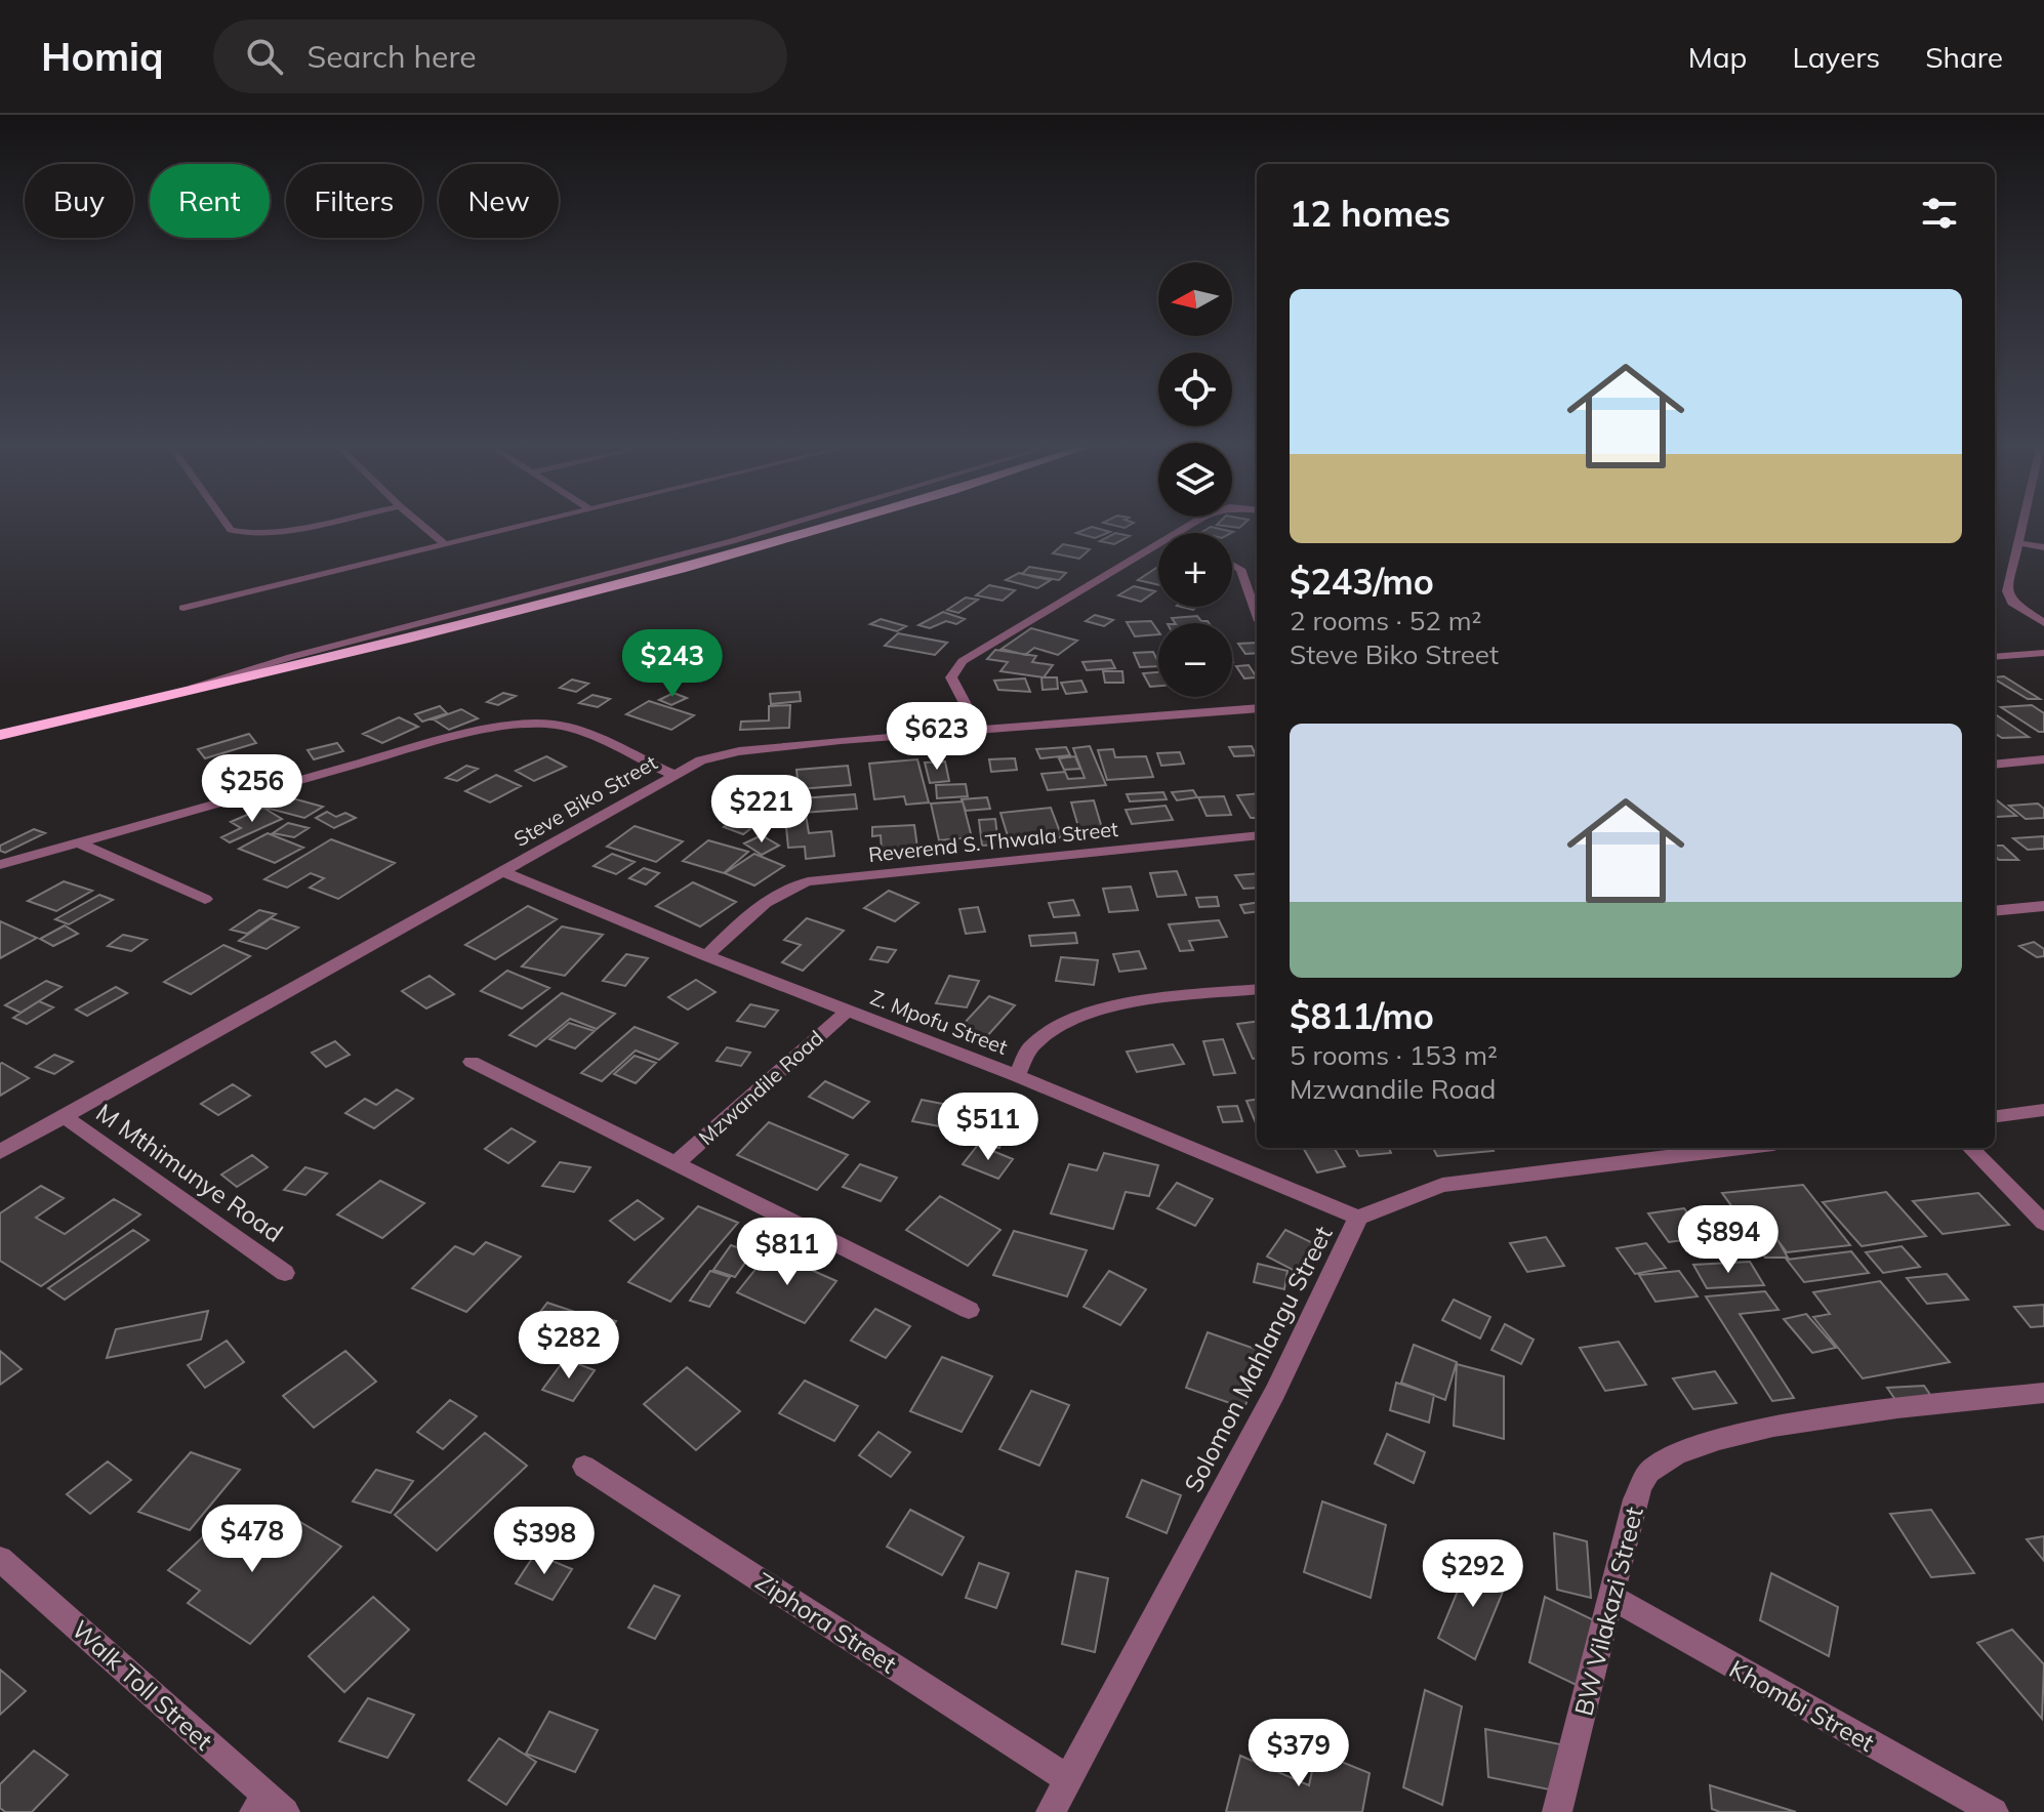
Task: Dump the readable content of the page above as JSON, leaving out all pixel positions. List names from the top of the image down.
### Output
{
  "streets": {
    "street": [
      "Steve Biko Street",
      "Reverend S. Thwala Street",
      "Z. Mpofu Street",
      "Mzwandile Road",
      "M Mthimunye Road",
      "Solomon Mahlangu Street",
      "BW Vilakazi Street",
      "Ziphora Street",
      "Walk Toll Street",
      "Khombi Street"
    ]
  },
  "crossings": [
    ["Steve Biko Street", "Z. Mpofu Street"],
    ["Steve Biko Street", "M Mthimunye Road"],
    ["Reverend S. Thwala Street", "Z. Mpofu Street"],
    ["Z. Mpofu Street", "Mzwandile Road"],
    ["Z. Mpofu Street", "Solomon Mahlangu Street"],
    ["Solomon Mahlangu Street", "Ziphora Street"],
    ["BW Vilakazi Street", "Khombi Street"]
  ],
  "north": "left",
  "page": {
    "header": "Homiq",
    "search": "Search here",
    "nav": ["Map", "Layers", "Share"],
    "chip": [
      "Buy",
      "Rent",
      "Filters",
      "New"
    ],
    "heading": "12 homes",
    "map_buttons": ["+", "−"],
    "list": [
      {
        "name": "$243/mo",
        "note": "2 rooms · 52 m² · Steve Biko Street"
      },
      {
        "name": "$811/mo",
        "note": "5 rooms · 153 m² · Mzwandile Road"
      }
    ],
    "price": [
      "$243",
      "$623",
      "$256",
      "$221",
      "$511",
      "$894",
      "$811",
      "$282",
      "$478",
      "$398",
      "$292",
      "$379"
    ]
  }
}
